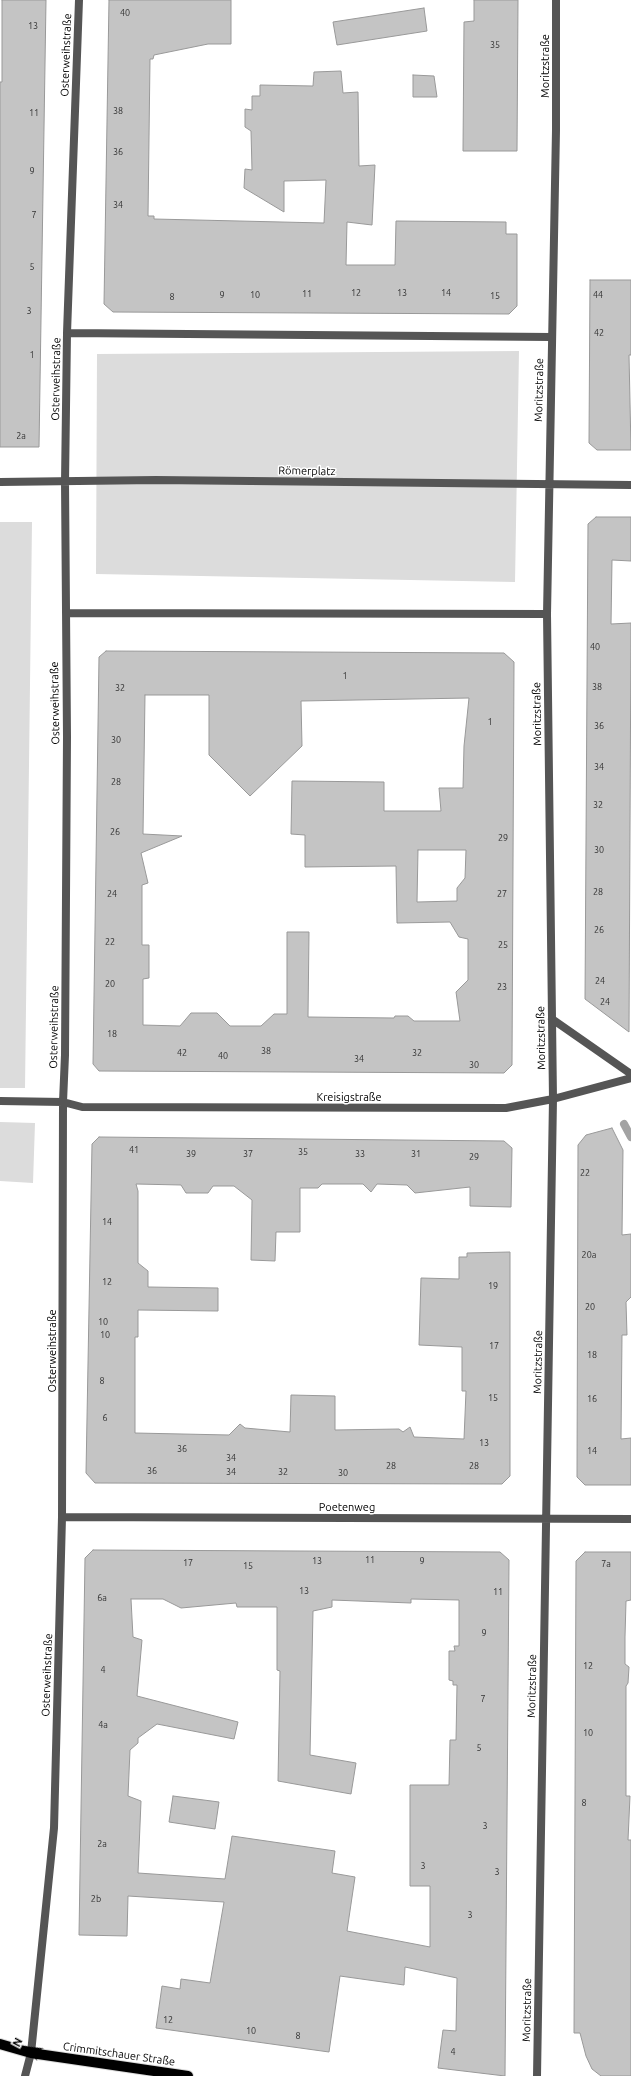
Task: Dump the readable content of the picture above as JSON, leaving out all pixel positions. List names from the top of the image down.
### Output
{
  "streets": {
    "main road": ["Crimmitschauer Straße"],
    "street": [
      "Osterweihstraße",
      "Moritzstraße",
      "Römerplatz",
      "Kreisigstraße",
      "Poetenweg"
    ]
  },
  "crossings": [
    ["Osterweihstraße", "Römerplatz"],
    ["Osterweihstraße", "Kreisigstraße"],
    ["Osterweihstraße", "Poetenweg"],
    ["Osterweihstraße", "Crimmitschauer Straße"],
    ["Moritzstraße", "Römerplatz"],
    ["Moritzstraße", "Kreisigstraße"],
    ["Moritzstraße", "Poetenweg"]
  ],
  "house_numbers": [
    "40",
    "13",
    "35",
    "38",
    "11",
    "36",
    "9",
    "34",
    "7",
    "5",
    "12",
    "13",
    "14",
    "11",
    "9",
    "10",
    "44",
    "15",
    "8",
    "3",
    "42",
    "1",
    "2a",
    "40",
    "1",
    "38",
    "32",
    "1",
    "36",
    "30",
    "34",
    "28",
    "32",
    "26",
    "29",
    "30",
    "28",
    "24",
    "27",
    "26",
    "22",
    "25",
    "24",
    "20",
    "23",
    "24",
    "18",
    "38",
    "42",
    "32",
    "40",
    "34",
    "30",
    "41",
    "35",
    "39",
    "37",
    "33",
    "31",
    "29",
    "22",
    "14",
    "20a",
    "12",
    "19",
    "20",
    "10",
    "10",
    "17",
    "18",
    "8",
    "15",
    "16",
    "6",
    "13",
    "36",
    "14",
    "34",
    "28",
    "28",
    "36",
    "34",
    "32",
    "30",
    "11",
    "13",
    "9",
    "17",
    "7a",
    "15",
    "13",
    "11",
    "6a",
    "9",
    "12",
    "4",
    "7",
    "4a",
    "10",
    "5",
    "8",
    "3",
    "2a",
    "3",
    "3",
    "2b",
    "3",
    "12",
    "10",
    "8",
    "4"
  ],
  "north": "top left"
}
